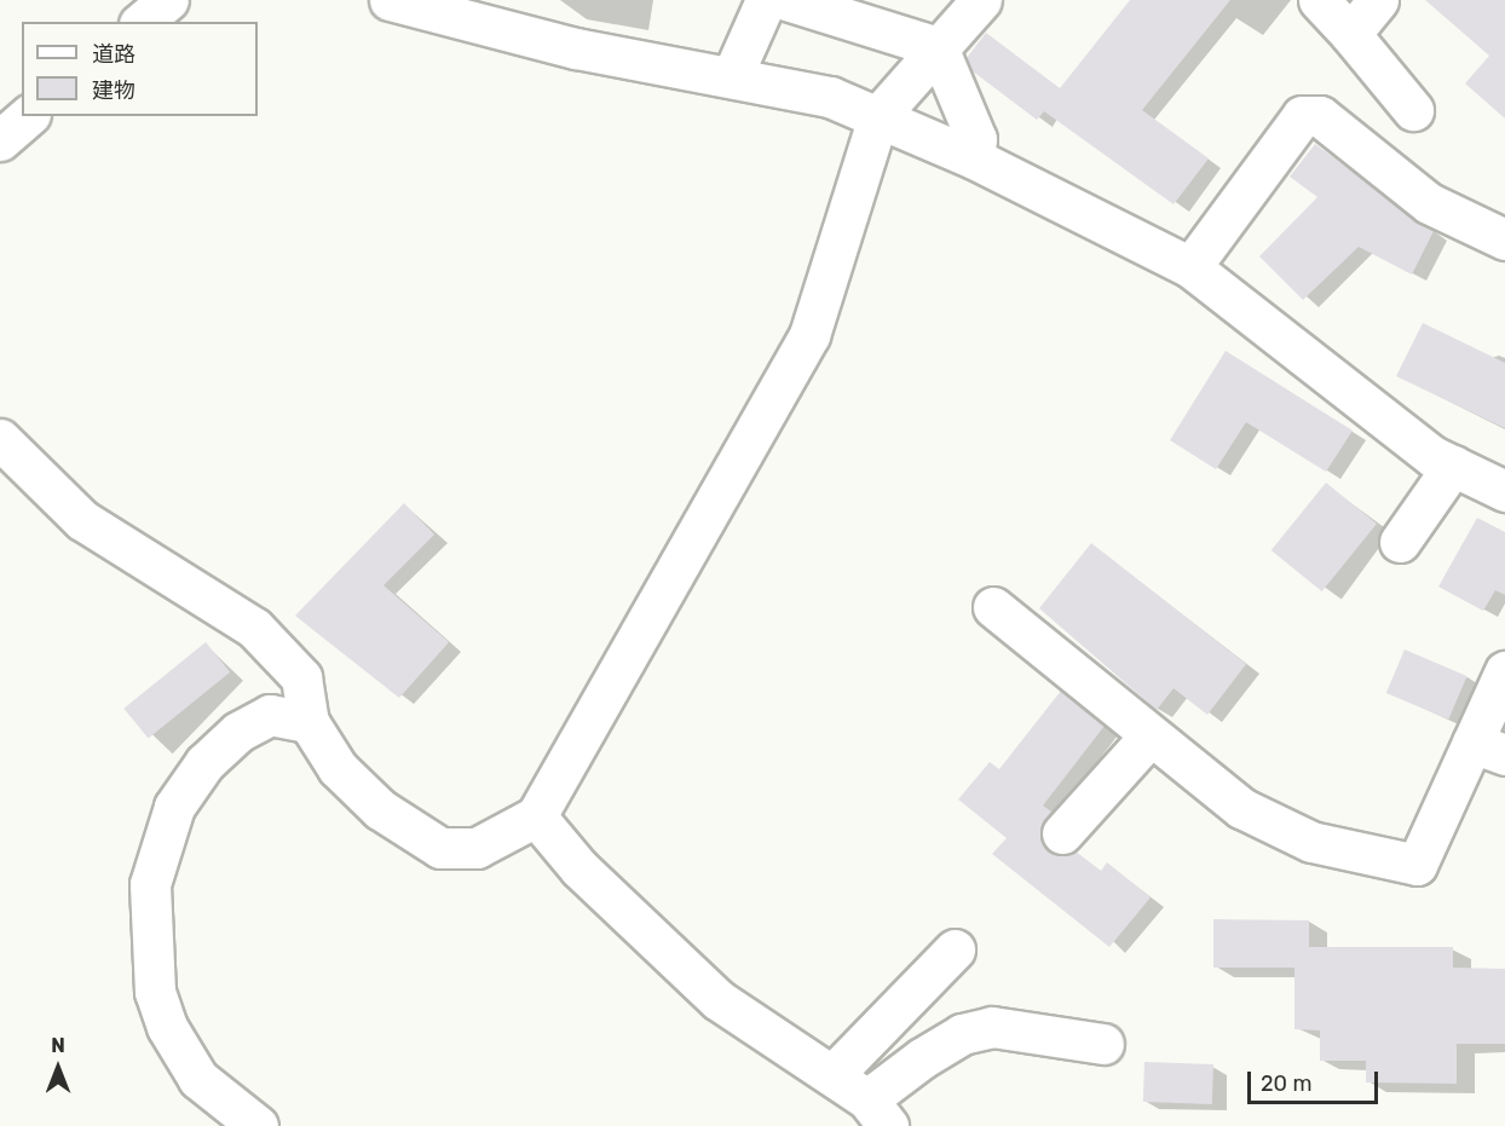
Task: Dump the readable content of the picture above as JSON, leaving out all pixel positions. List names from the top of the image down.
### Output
{
  "legend": ["道路", "建物"],
  "scale_bar": "20 m",
  "north": "top"
}
